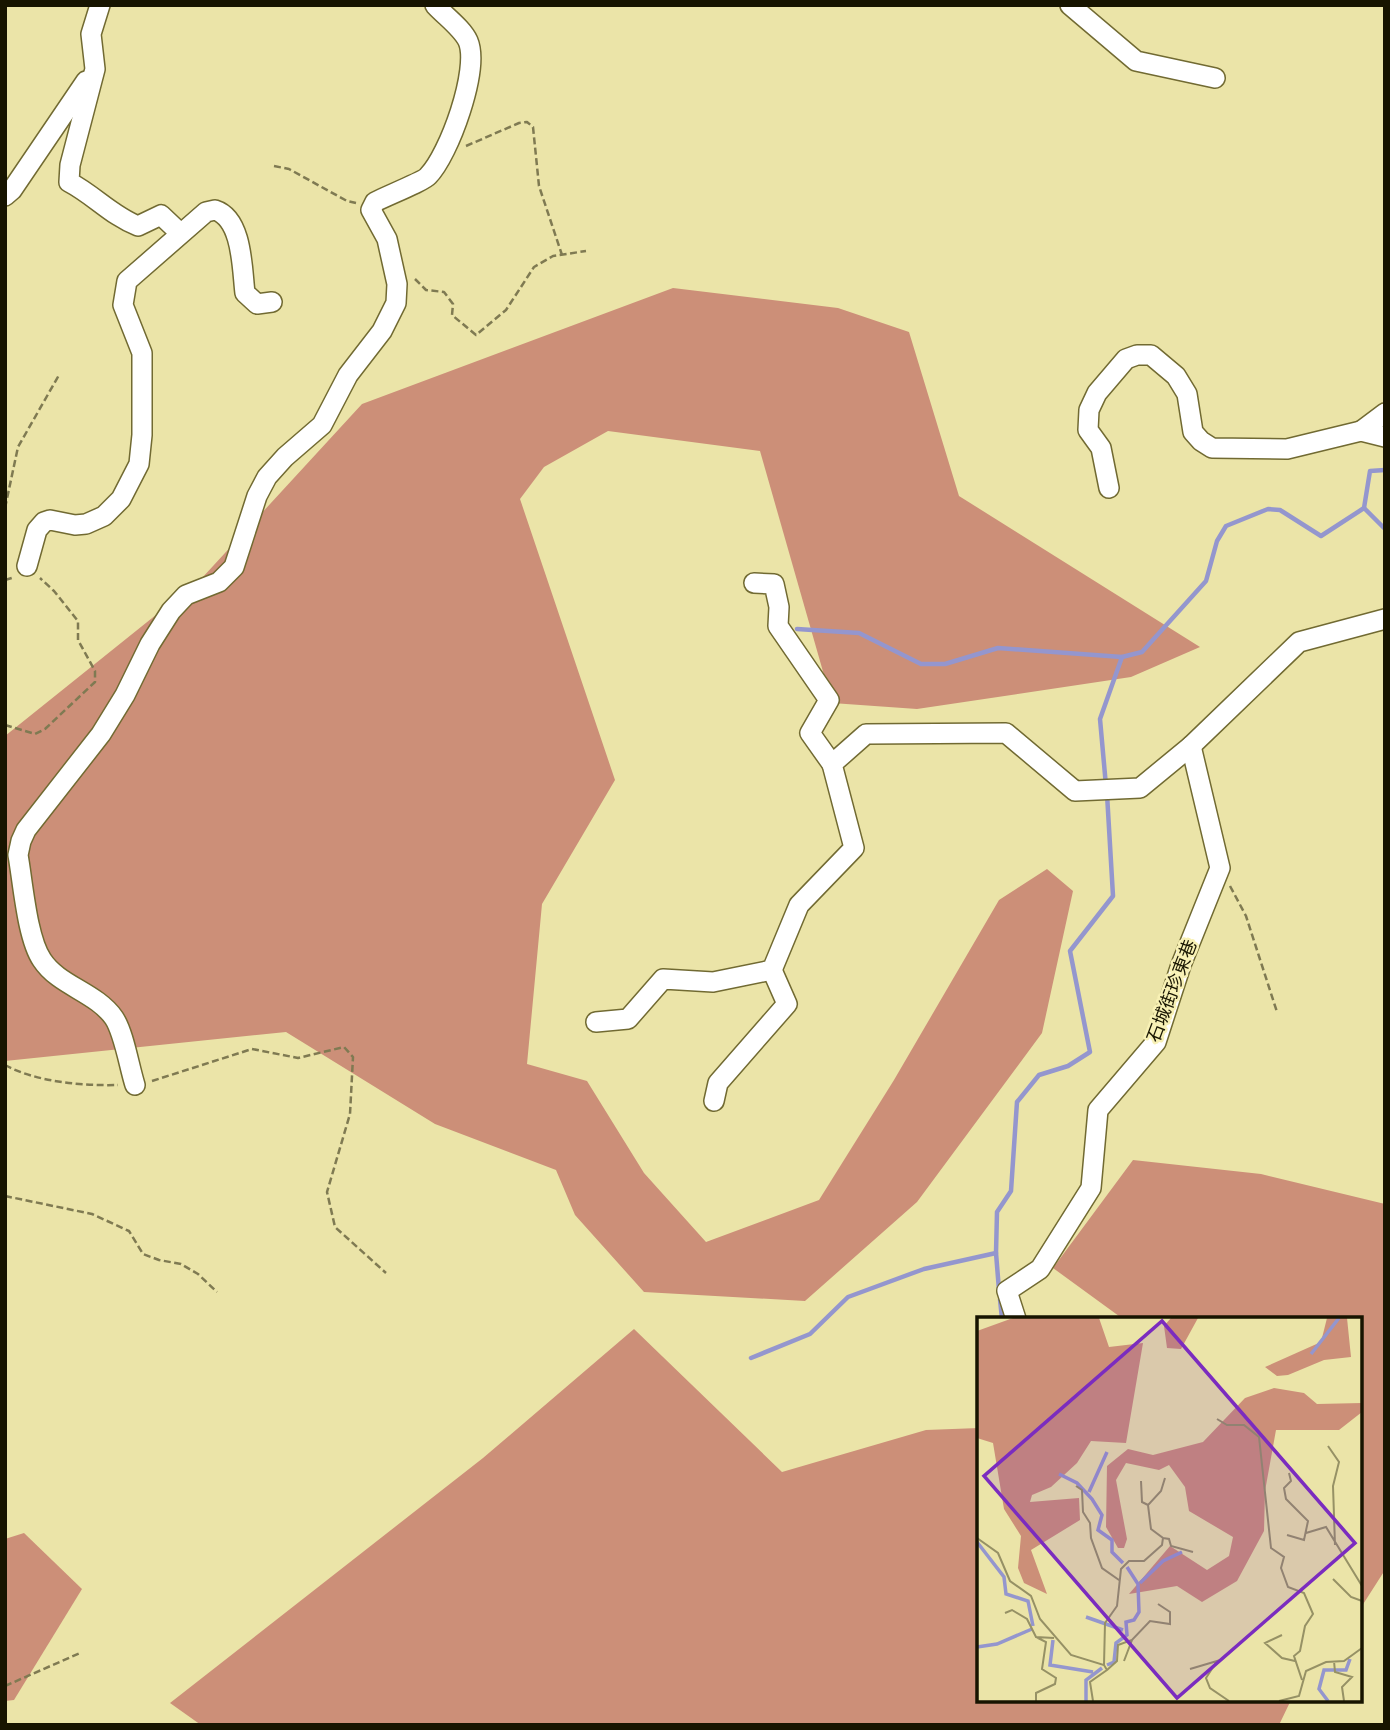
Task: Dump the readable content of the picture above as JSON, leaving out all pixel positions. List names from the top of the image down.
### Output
{
  "streets": {
    "street": ["石城街珍東巷"]
  }
}
